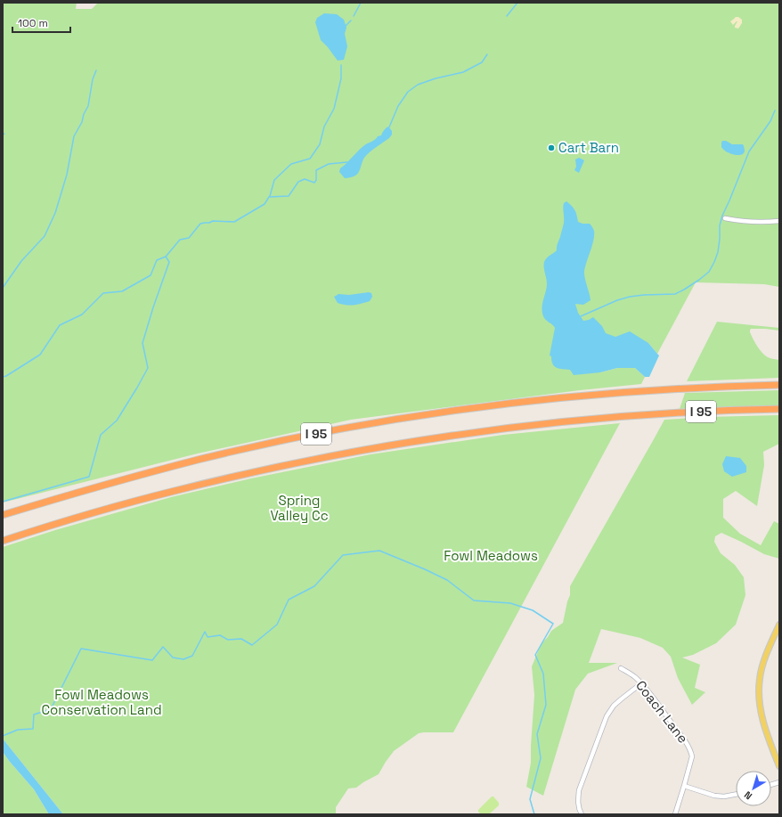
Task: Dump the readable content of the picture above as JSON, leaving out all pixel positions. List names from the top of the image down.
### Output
{
  "streets": {
    "highway": ["I 95"],
    "street": ["Coach Lane"]
  },
  "parks": ["Spring Valley Cc", "Fowl Meadows", "Fowl Meadows Conservation Land"],
  "places": ["Cart Barn"],
  "scale_bar": "100 m",
  "north": "bottom left"
}
